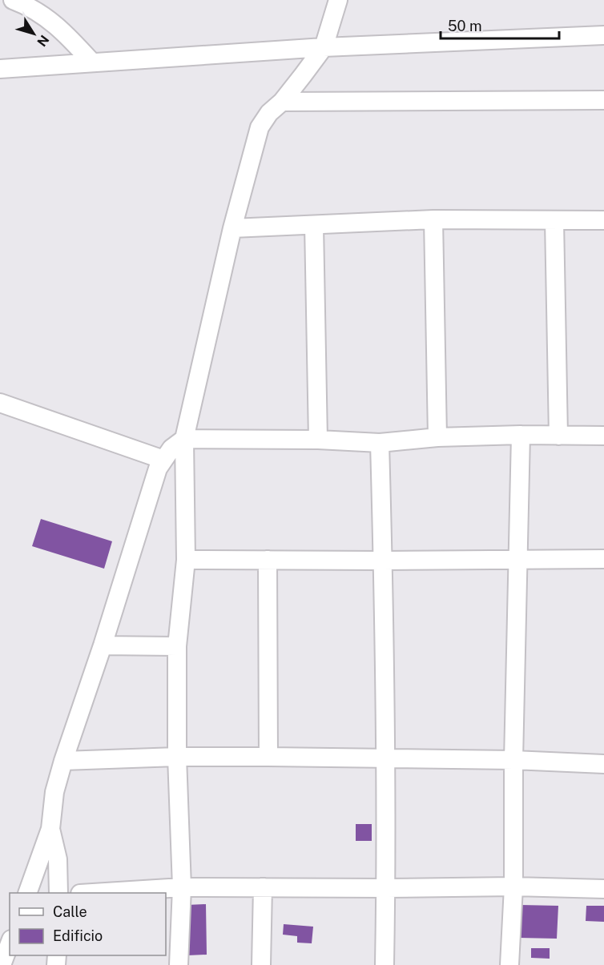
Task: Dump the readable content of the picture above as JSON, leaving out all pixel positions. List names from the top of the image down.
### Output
{
  "legend": ["Calle", "Edificio"],
  "scale_bar": "50 m",
  "north": "bottom right"
}
